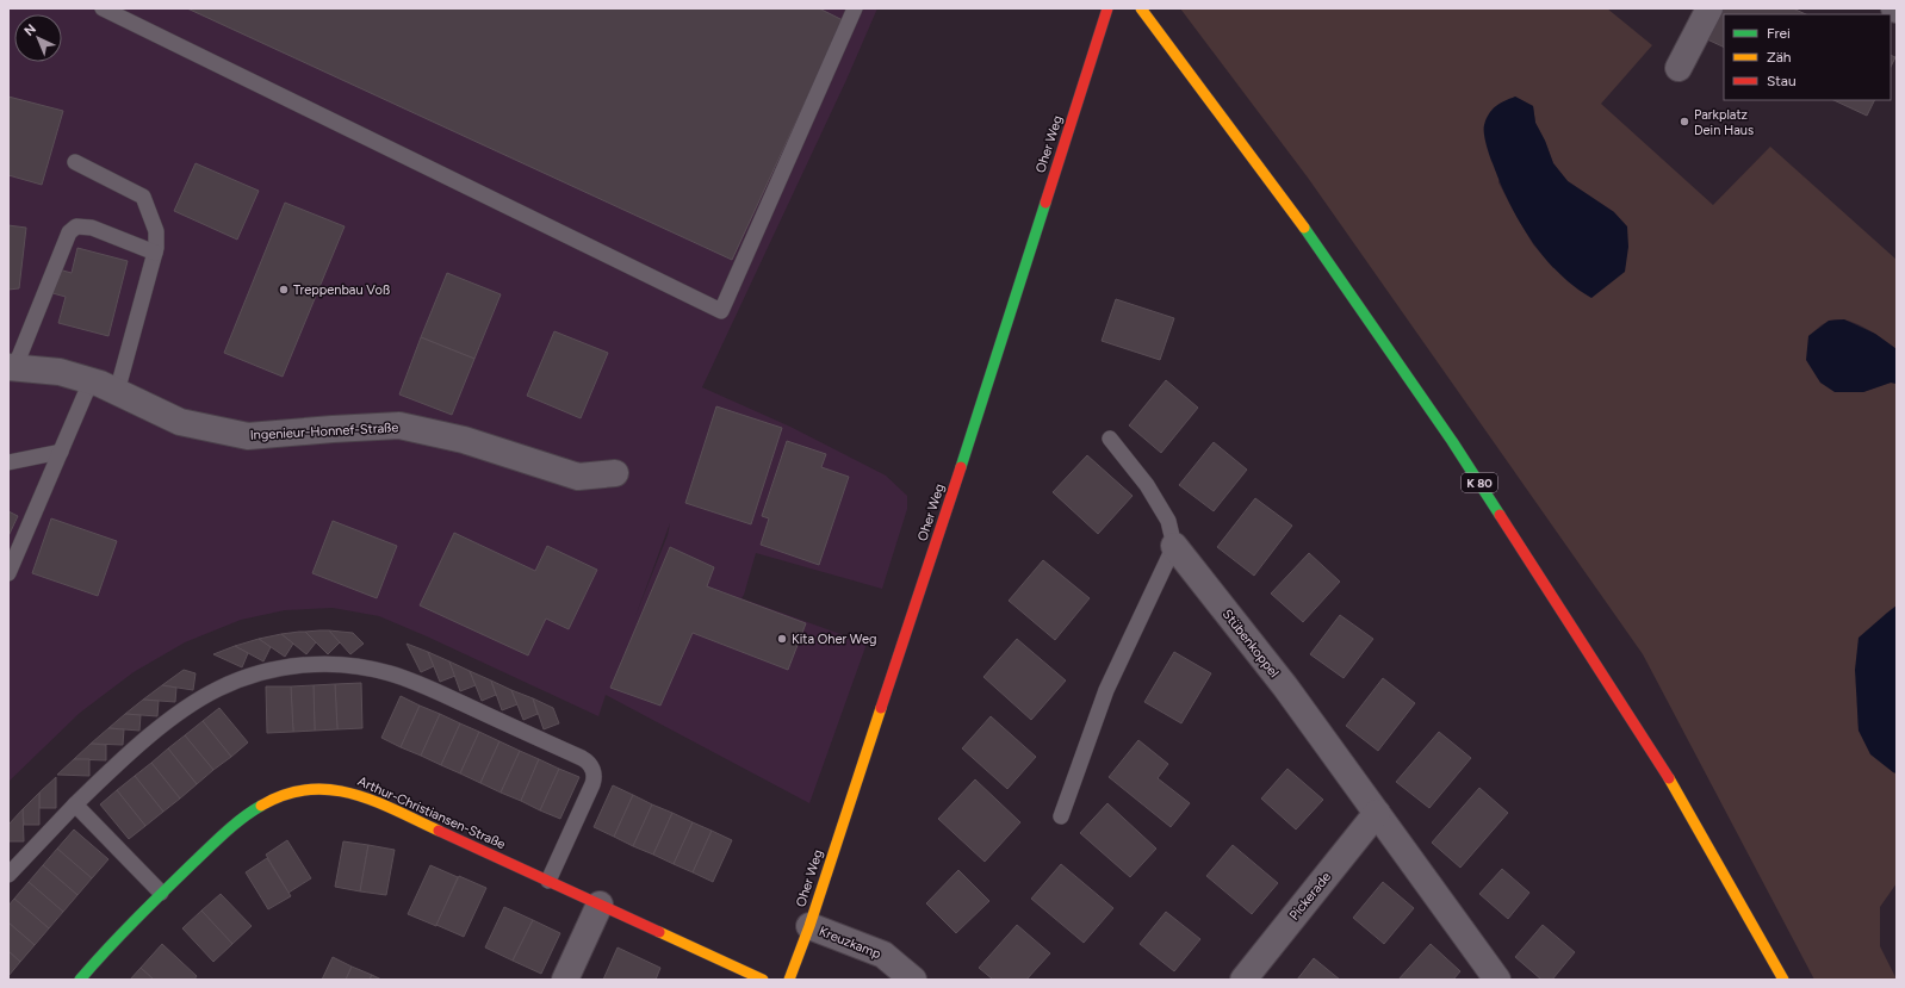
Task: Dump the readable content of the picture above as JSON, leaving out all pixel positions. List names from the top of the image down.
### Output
{
  "streets": {
    "main road": ["Oher Weg", "K 80", "Arthur-Christiansen-Straße"],
    "street": [
      "Ingenieur-Honnef-Straße",
      "Stübenkoppel",
      "Pickerade",
      "Kreuzkamp"
    ]
  },
  "crossings": [
    ["Oher Weg", "Kreuzkamp"],
    ["Stübenkoppel", "Pickerade"]
  ],
  "places": ["Parkplatz Dein Haus", "Treppenbau Voß", "Kita Oher Weg"],
  "legend": ["Frei", "Zäh", "Stau"],
  "north": "top left"
}
